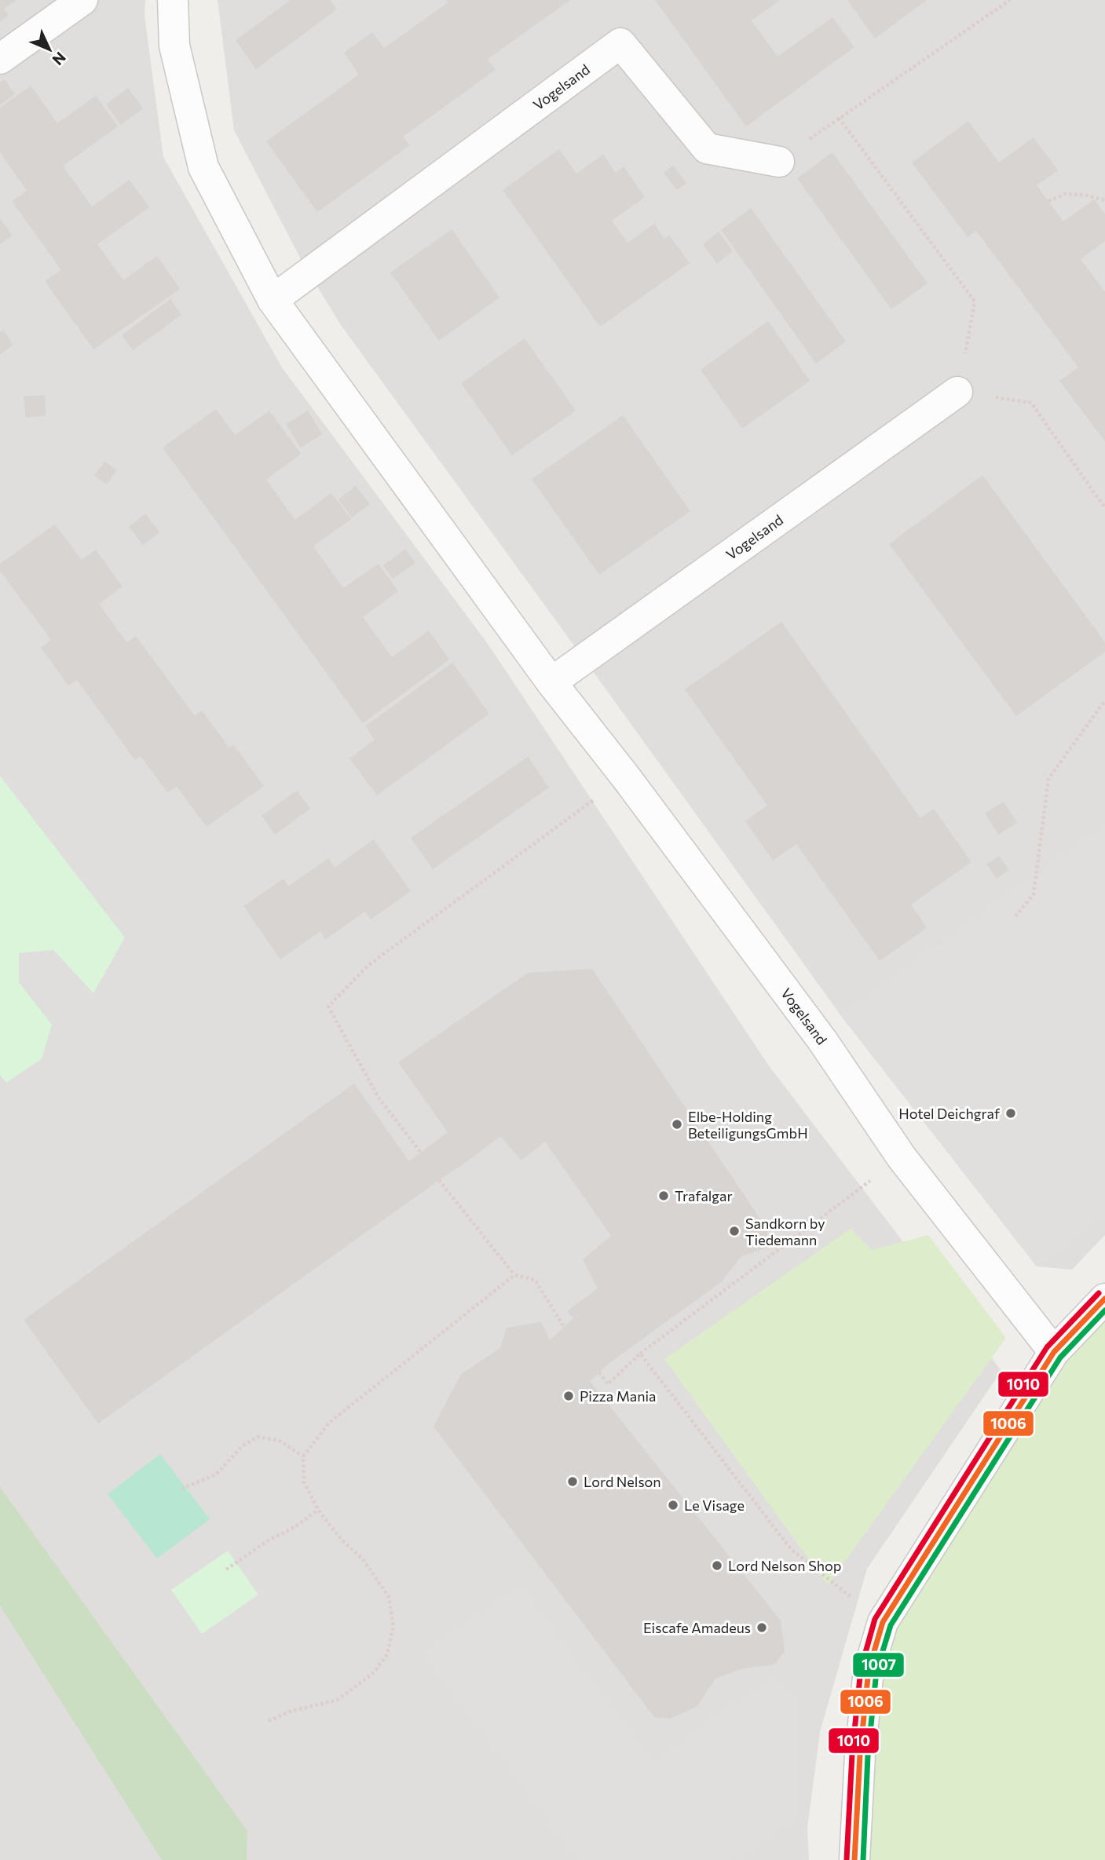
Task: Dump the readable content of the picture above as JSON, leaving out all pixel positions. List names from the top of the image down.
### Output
{
  "streets": {
    "street": ["Vogelsand"]
  },
  "places": [
    "Hotel Deichgraf",
    "Elbe-Holding BeteiligungsGmbH",
    "Trafalgar",
    "Sandkorn by Tiedemann",
    "Pizza Mania",
    "Lord Nelson",
    "Le Visage",
    "Lord Nelson Shop",
    "Eiscafe Amadeus"
  ],
  "lines": ["transit line 1010", "transit line 1006", "transit line 1007"],
  "north": "bottom right"
}
